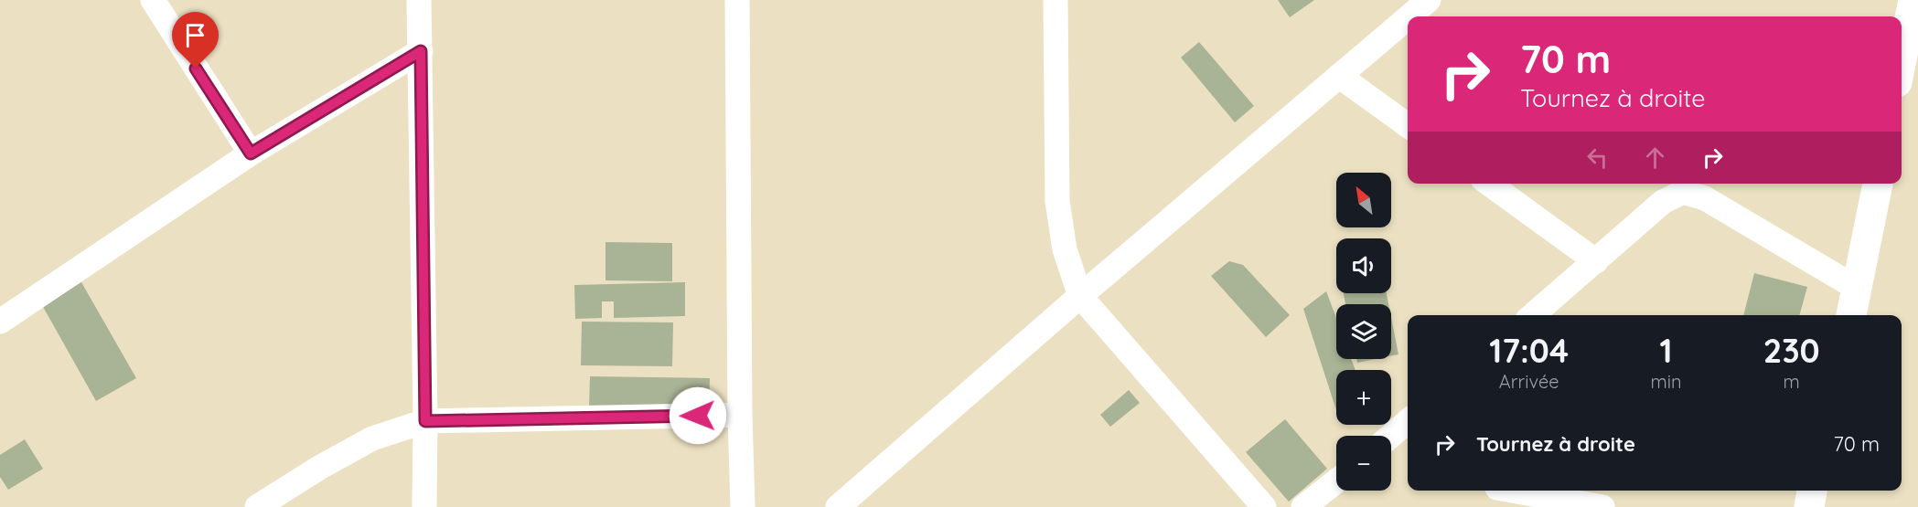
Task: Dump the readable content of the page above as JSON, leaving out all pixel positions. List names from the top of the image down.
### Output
{
  "north": "top left",
  "page": {
    "turn": ["70 m", "Tournez à droite"],
    "map_buttons": ["+", "−"],
    "eta": [
      "17:04",
      "Arrivée",
      "1",
      "min",
      "230",
      "m"
    ],
    "list": [
      {
        "name": "Tournez à droite",
        "value": "70 m"
      }
    ]
  }
}
